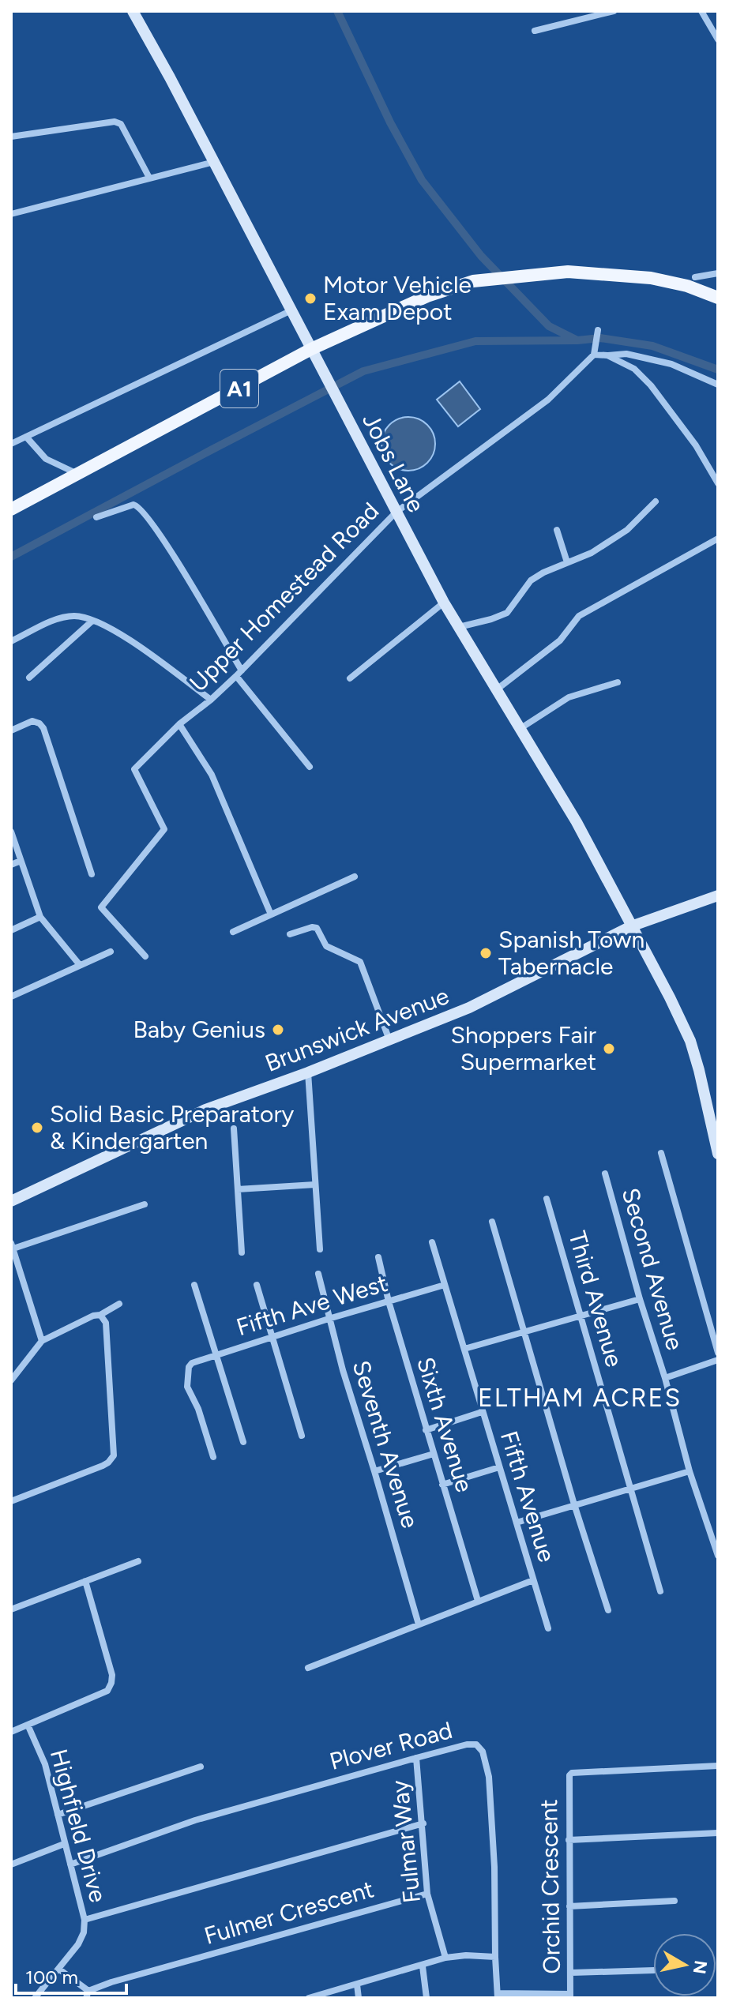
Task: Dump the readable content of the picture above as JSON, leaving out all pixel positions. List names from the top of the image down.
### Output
{
  "streets": {
    "main road": ["A1"],
    "street": [
      "Jobs Lane",
      "Upper Homestead Road",
      "Brunswick Avenue",
      "Second Avenue",
      "Third Avenue",
      "Fifth Ave West",
      "Sixth Avenue",
      "Seventh Avenue",
      "Fifth Avenue",
      "Plover Road",
      "Highfield Drive",
      "Fulmar Way",
      "Orchid Crescent",
      "Fulmer Crescent"
    ]
  },
  "crossings": [
    ["A1", "Jobs Lane"],
    ["Jobs Lane", "Upper Homestead Road"],
    ["Jobs Lane", "Brunswick Avenue"],
    ["Fifth Ave West", "Sixth Avenue"],
    ["Fifth Ave West", "Seventh Avenue"],
    ["Fifth Ave West", "Fifth Avenue"],
    ["Sixth Avenue", "Fifth Avenue"],
    ["Seventh Avenue", "Fifth Avenue"],
    ["Plover Road", "Highfield Drive"],
    ["Plover Road", "Fulmar Way"],
    ["Fulmar Way", "Fulmer Crescent"]
  ],
  "districts": ["ELTHAM ACRES"],
  "places": [
    "Motor Vehicle Exam Depot",
    "Spanish Town Tabernacle",
    "Baby Genius",
    "Shoppers Fair Supermarket",
    "Solid Basic Preparatory & Kindergarten"
  ],
  "scale_bar": "100 m",
  "north": "right"
}
